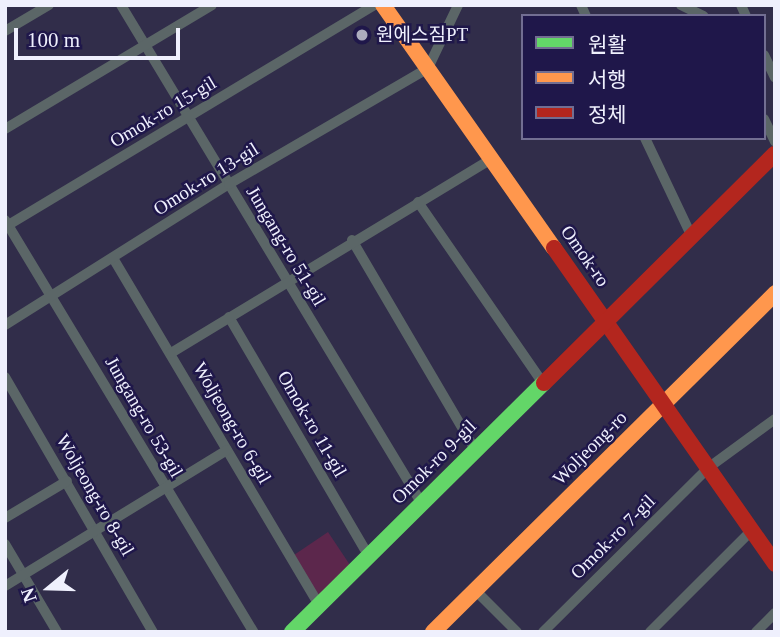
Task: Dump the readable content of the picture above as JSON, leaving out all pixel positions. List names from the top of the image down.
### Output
{
  "streets": {
    "street": [
      "Omok-ro 15-gil",
      "Omok-ro 13-gil",
      "Jungang-ro 51-gil",
      "Omok-ro",
      "Jungang-ro 53-gil",
      "Woljeong-ro 6-gil",
      "Omok-ro 11-gil",
      "Woljeong-ro",
      "Omok-ro 9-gil",
      "Woljeong-ro 8-gil",
      "Omok-ro 7-gil"
    ]
  },
  "crossings": [
    ["Omok-ro 15-gil", "Jungang-ro 51-gil"],
    ["Omok-ro 15-gil", "Jungang-ro 53-gil"],
    ["Omok-ro 13-gil", "Jungang-ro 51-gil"],
    ["Omok-ro 13-gil", "Omok-ro"],
    ["Omok-ro 13-gil", "Jungang-ro 53-gil"],
    ["Omok-ro 13-gil", "Woljeong-ro 6-gil"],
    ["Jungang-ro 51-gil", "Omok-ro 9-gil"],
    ["Omok-ro", "Woljeong-ro"],
    ["Omok-ro", "Omok-ro 9-gil"],
    ["Omok-ro", "Omok-ro 7-gil"],
    ["Woljeong-ro 6-gil", "Omok-ro 9-gil"]
  ],
  "places": ["원에스짐PT"],
  "legend": ["원활", "서행", "정체"],
  "scale_bar": "100 m",
  "north": "left"
}
